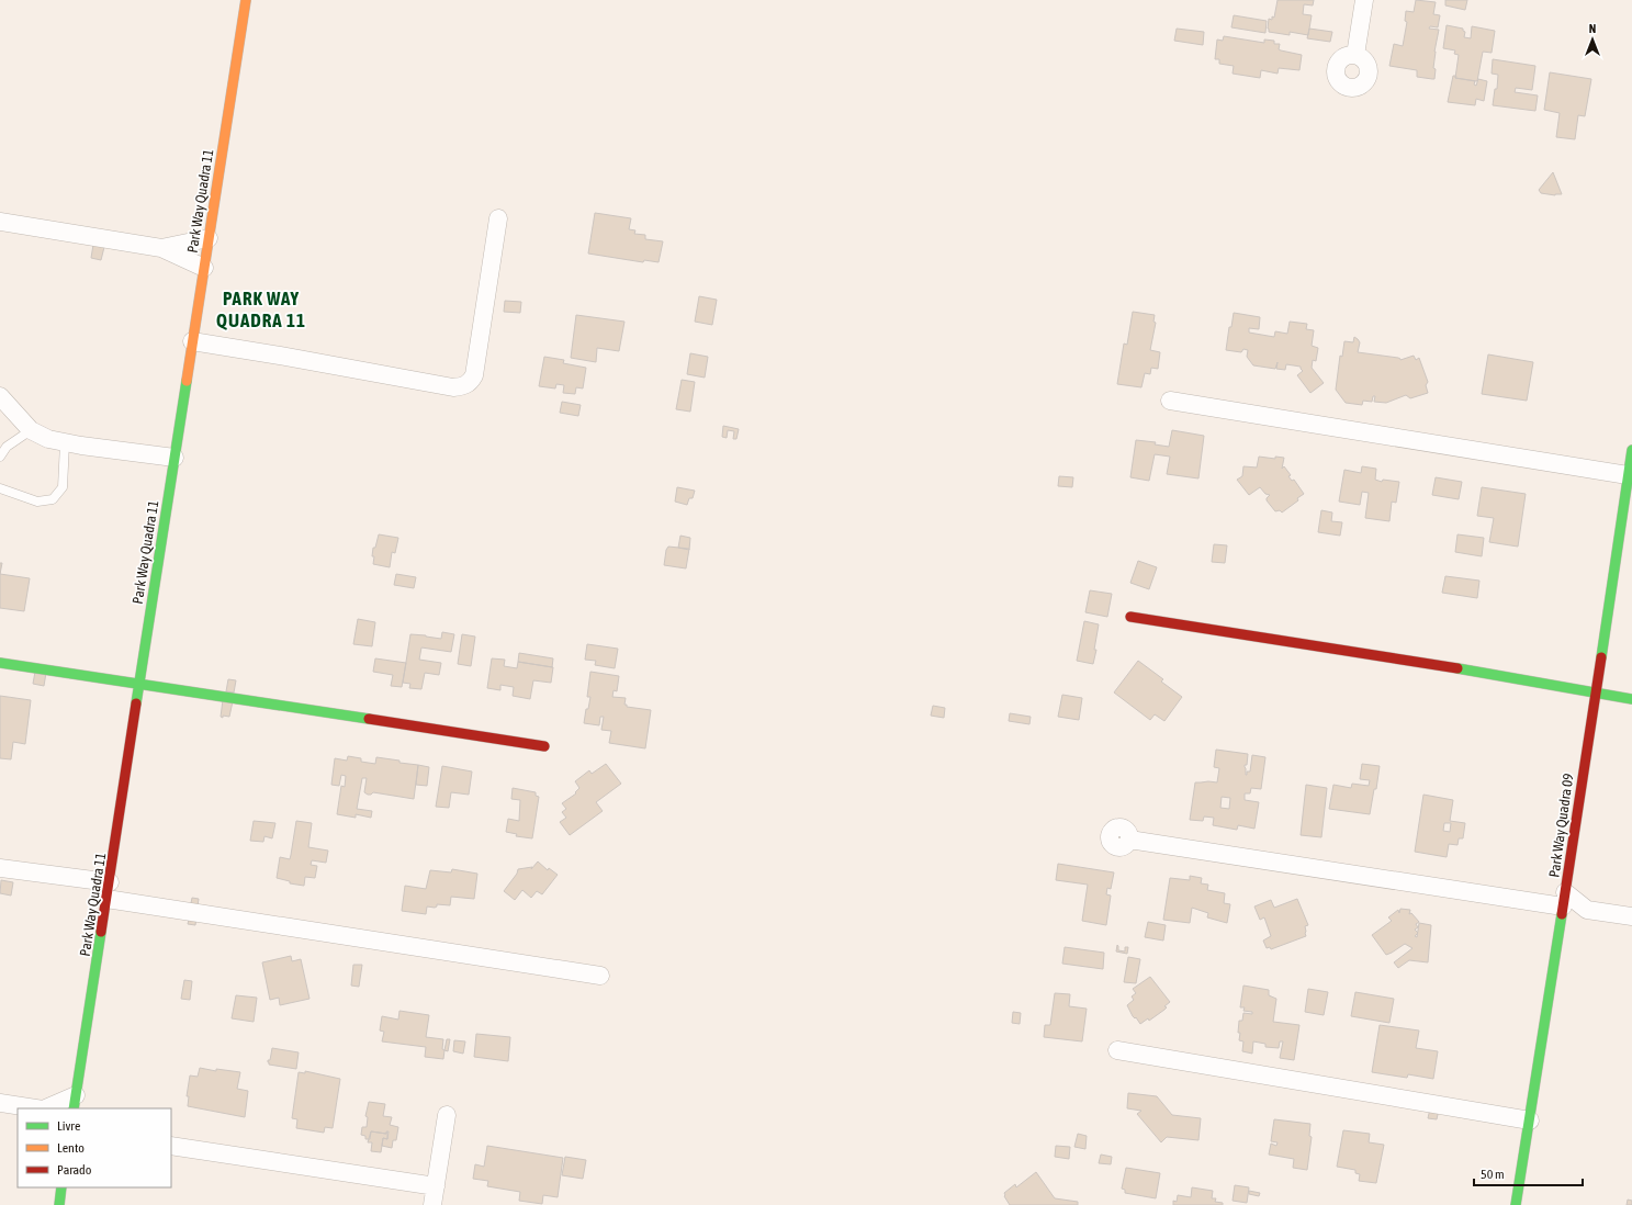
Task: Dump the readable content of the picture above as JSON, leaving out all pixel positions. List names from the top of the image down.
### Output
{
  "streets": {
    "street": ["Park Way Quadra 11", "Park Way Quadra 09"]
  },
  "districts": ["PARK WAY QUADRA 11"],
  "legend": ["Livre", "Lento", "Parado"],
  "scale_bar": "50 m",
  "north": "top"
}
